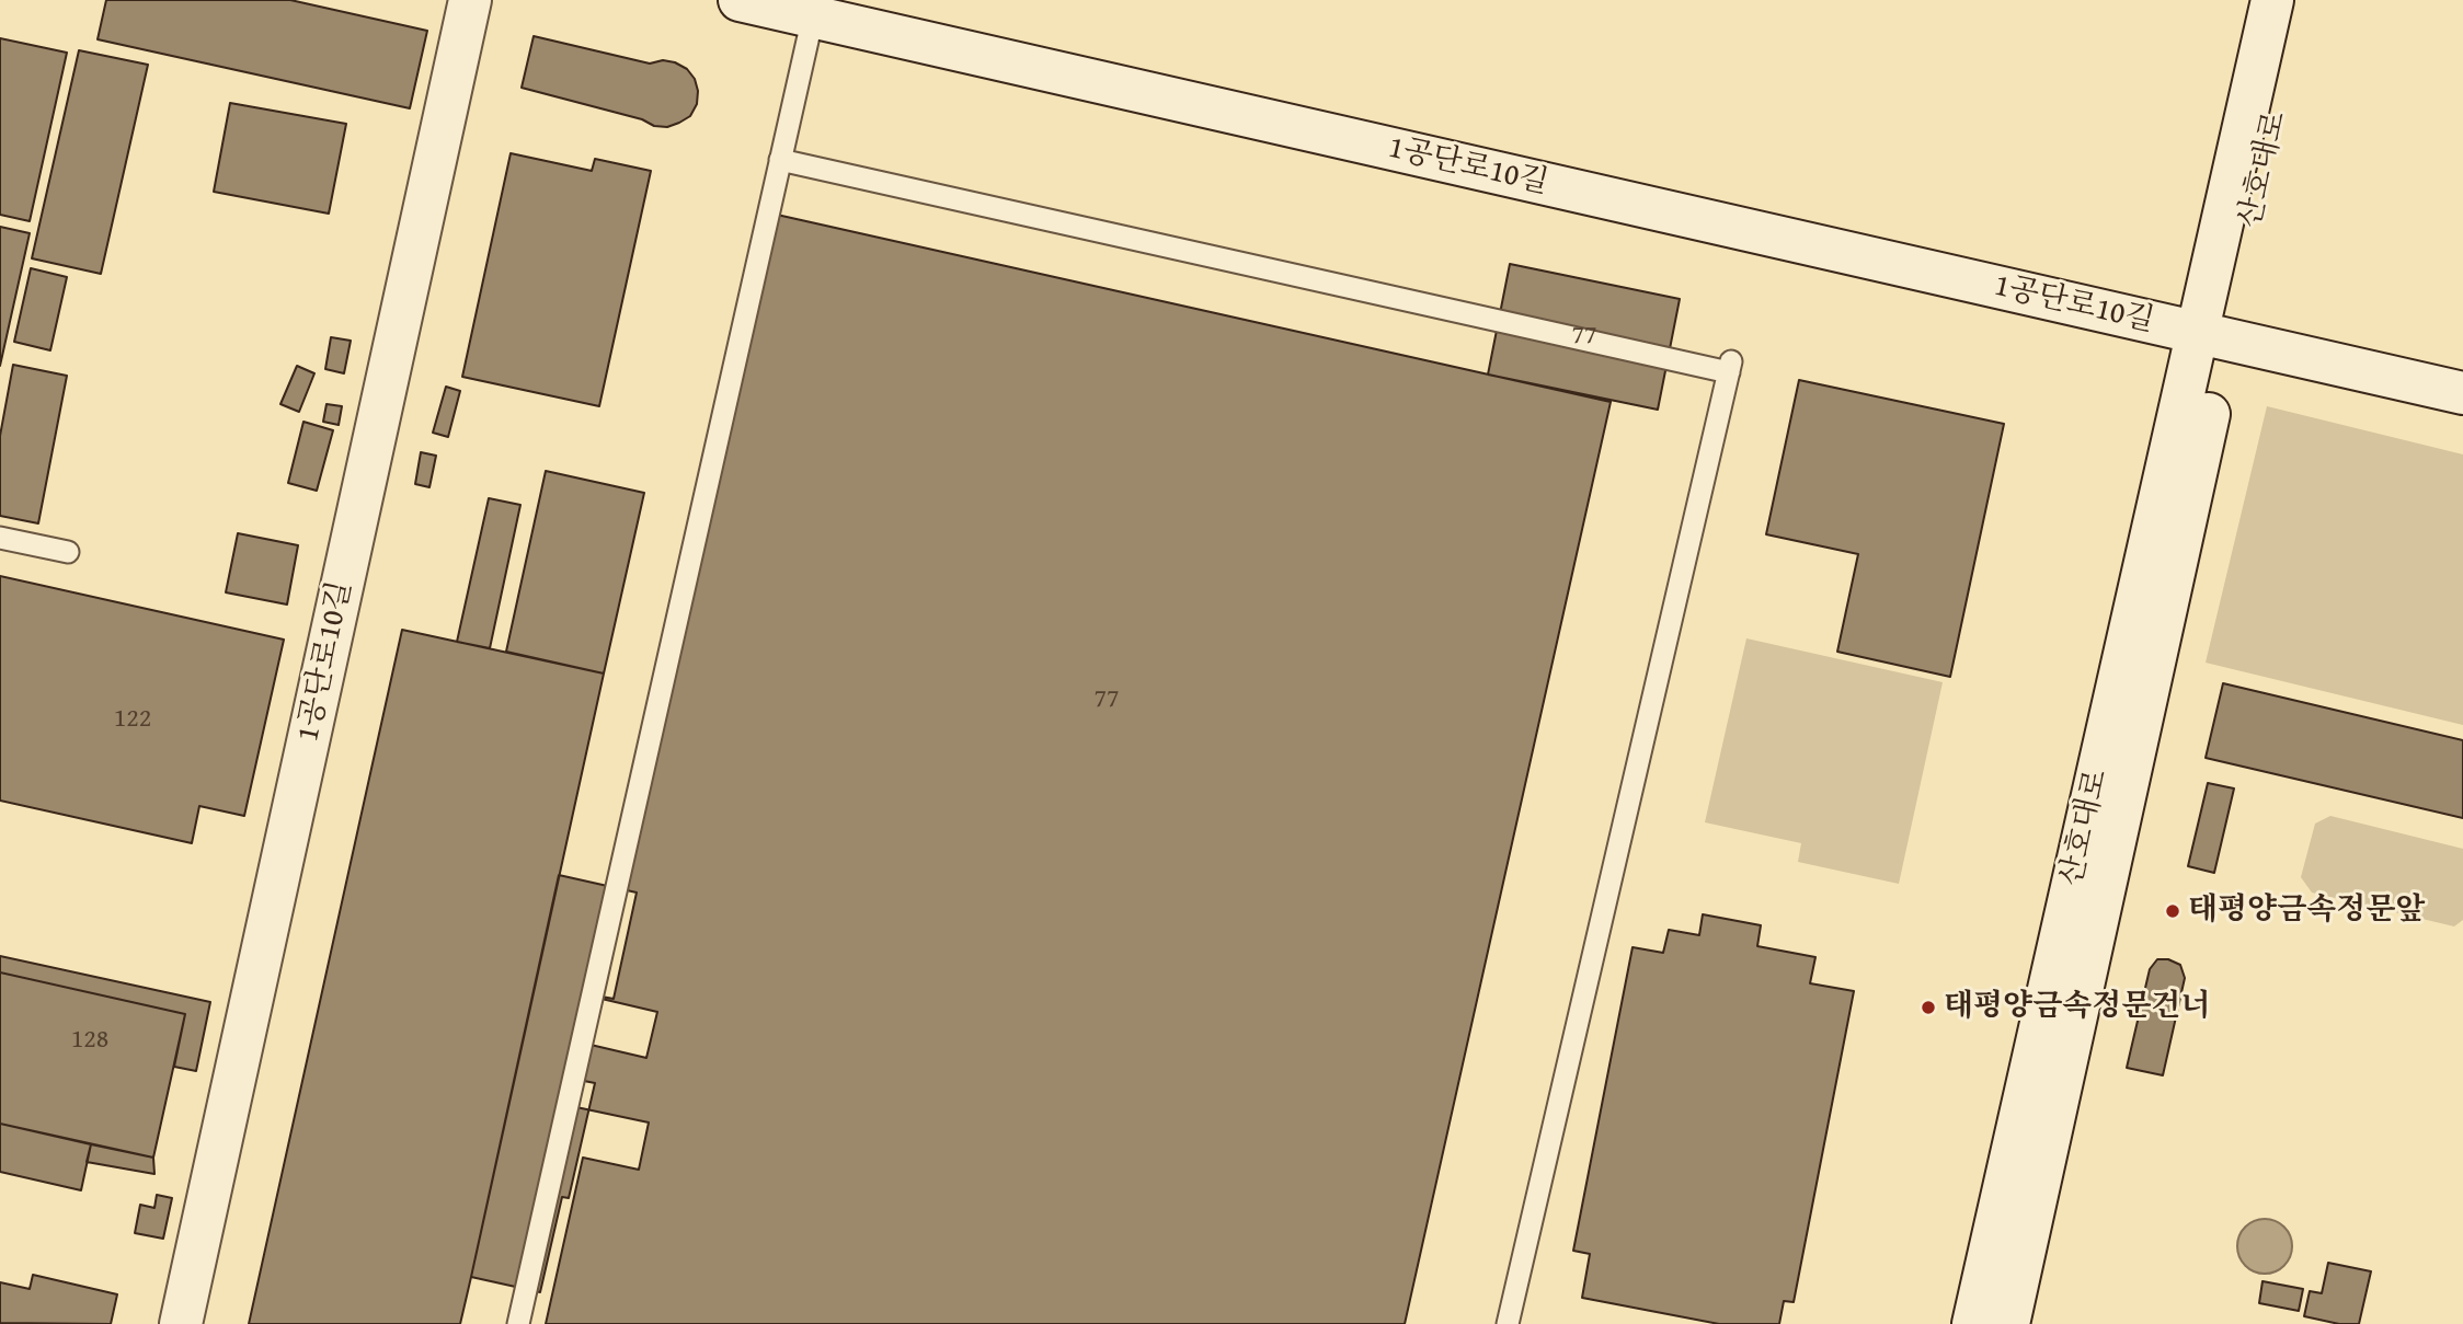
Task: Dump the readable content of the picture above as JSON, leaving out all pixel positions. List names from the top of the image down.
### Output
{
  "streets": {
    "street": ["1공단로10길", "산호대로"]
  },
  "crossings": [
    ["1공단로10길", "산호대로"]
  ],
  "places": ["태평양금속정문앞", "태평양금속정문건너"],
  "house_numbers": [
    "77",
    "77",
    "122",
    "128"
  ]
}
